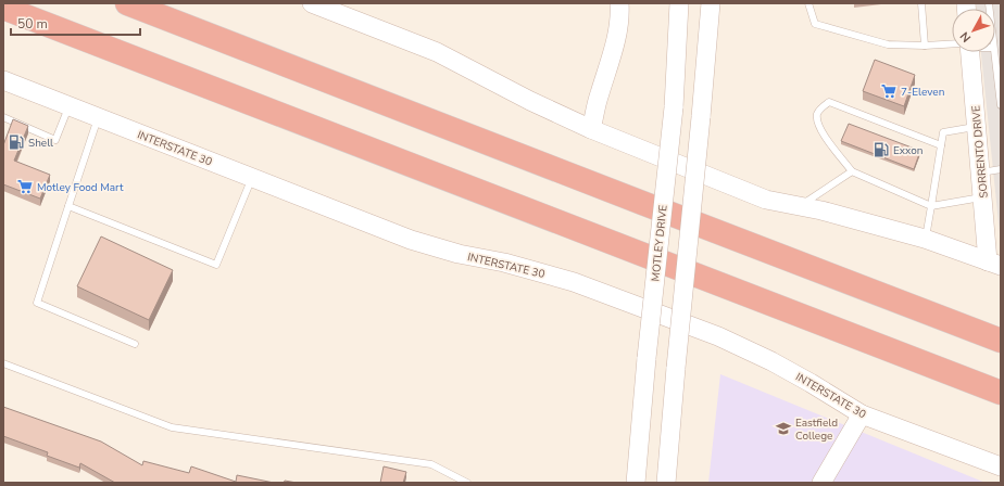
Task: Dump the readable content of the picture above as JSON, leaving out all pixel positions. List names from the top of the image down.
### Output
{
  "streets": {
    "main road": ["INTERSTATE 30", "SORRENTO DRIVE", "MOTLEY DRIVE"]
  },
  "places": {
    "supermarket": ["7-Eleven", "Motley Food Mart"],
    "fuel station": ["Shell", "Exxon"],
    "school or university": ["Eastfield College"]
  },
  "scale_bar": "50 m",
  "north": "bottom left"
}
